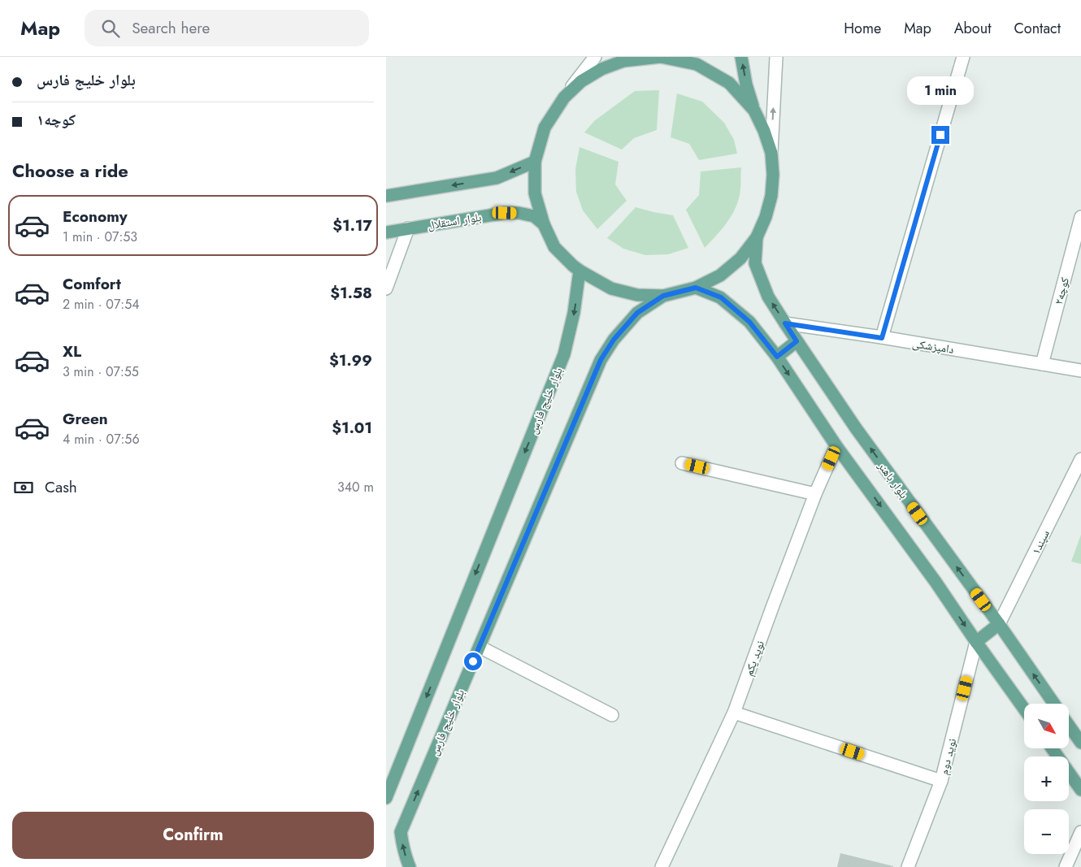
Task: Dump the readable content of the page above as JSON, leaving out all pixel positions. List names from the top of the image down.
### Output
{
  "streets": {
    "main road": ["بلوار استقلال", "بلوار خلیج فارس", "بلوار باهنر"],
    "street": [
      "کوچه۲",
      "دامپزشکی",
      "سپند۱",
      "نوید یکم",
      "نوید دوم"
    ]
  },
  "crossings": [
    ["کوچه۲", "دامپزشکی"],
    ["دامپزشکی", "بلوار باهنر"],
    ["بلوار باهنر", "سپند۱"]
  ],
  "north": "bottom right",
  "page": {
    "header": "Map",
    "search": "Search here",
    "nav": [
      "Home",
      "Map",
      "About",
      "Contact"
    ],
    "banner": ["بلوار خلیج فارس", "کوچه۱"],
    "bubble": "1 min",
    "heading": "Choose a ride",
    "list": [
      {
        "name": "Economy",
        "note": "1 min · 07:53",
        "value": "$1.17"
      },
      {
        "name": "Comfort",
        "note": "2 min · 07:54",
        "value": "$1.58"
      },
      {
        "name": "XL",
        "note": "3 min · 07:55",
        "value": "$1.99"
      },
      {
        "name": "Green",
        "note": "4 min · 07:56",
        "value": "$1.01"
      }
    ],
    "pay": ["Cash", "340 m"],
    "map_buttons": ["+", "−"],
    "buttons": "Confirm"
  }
}
